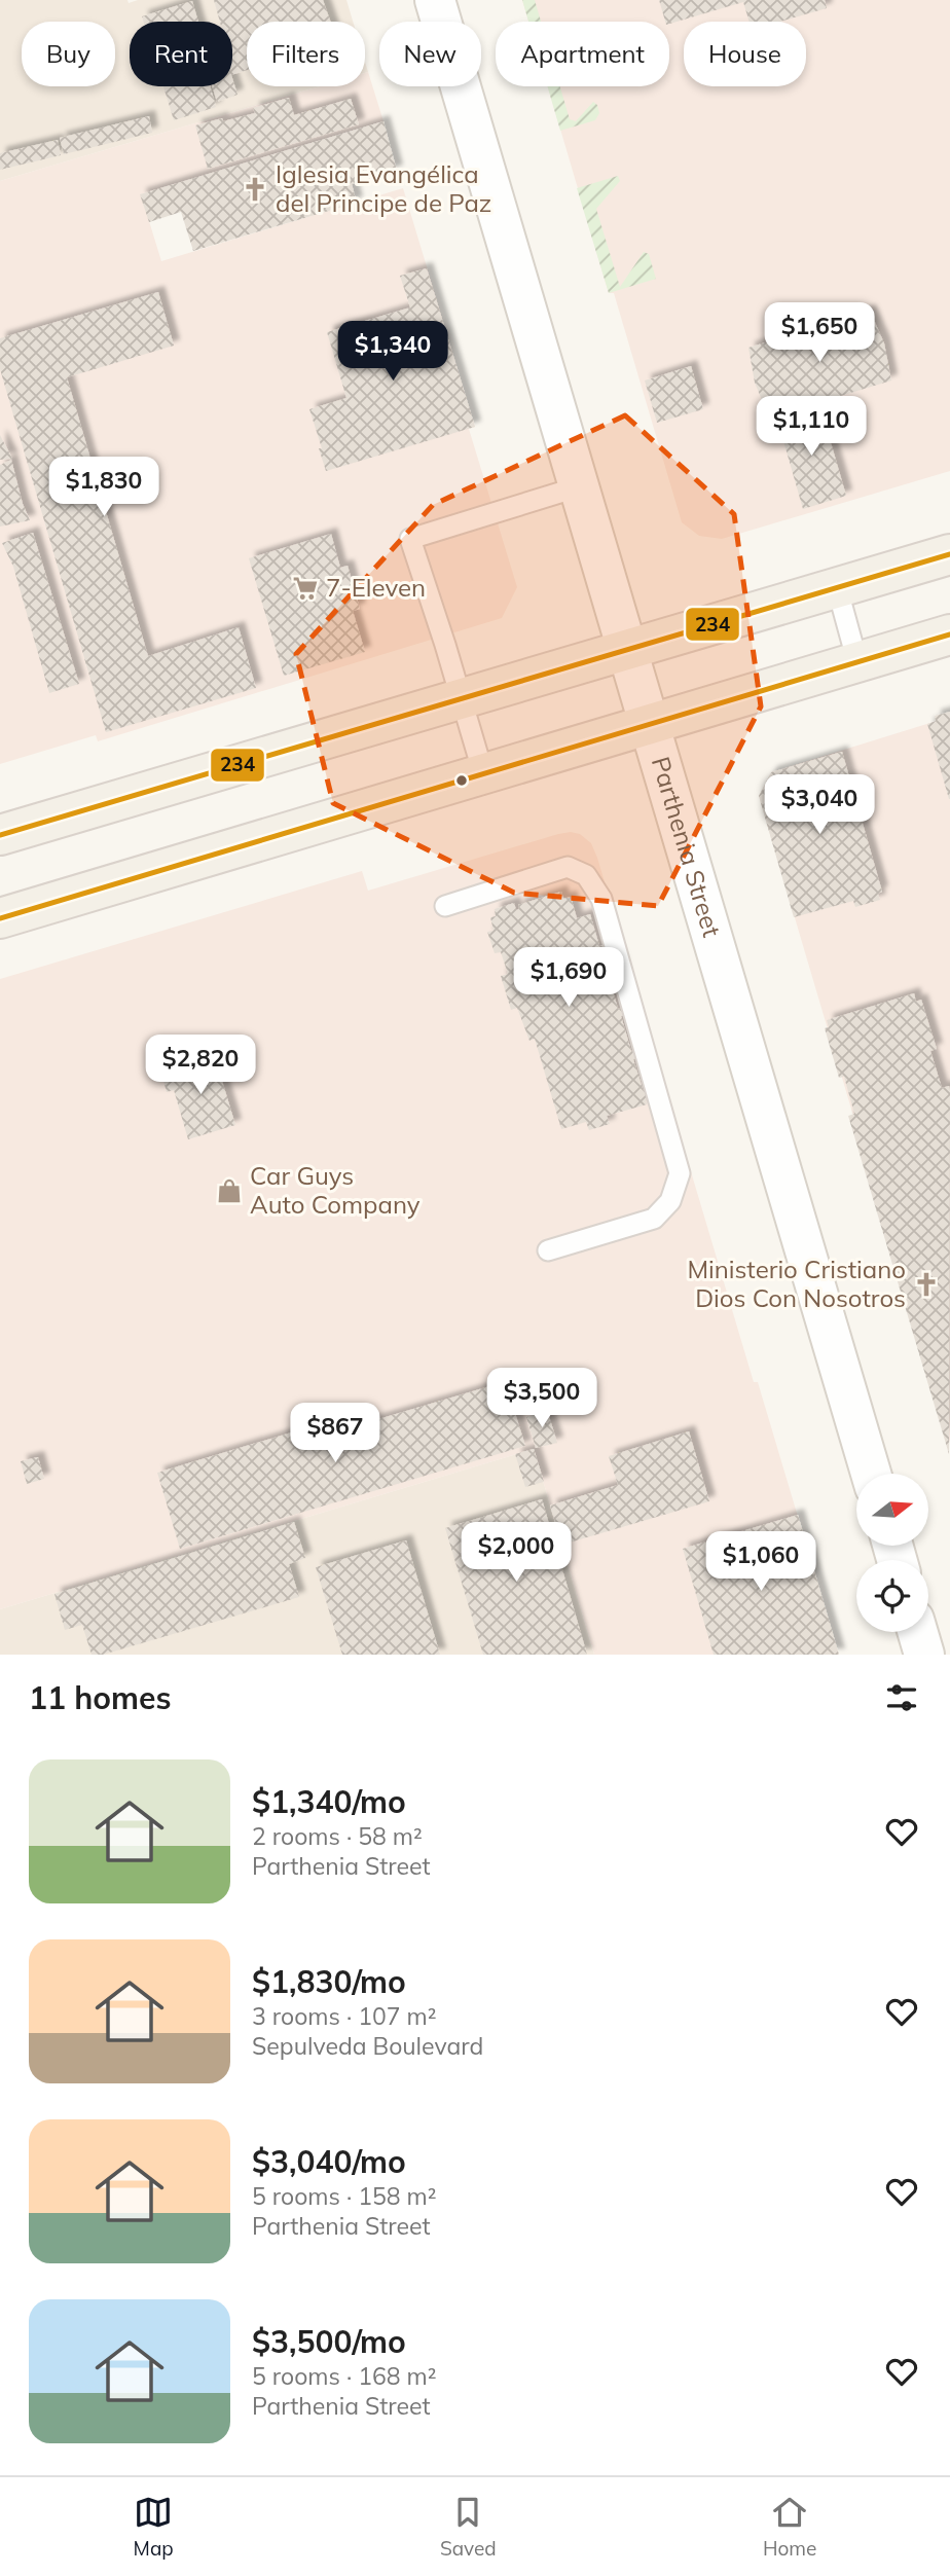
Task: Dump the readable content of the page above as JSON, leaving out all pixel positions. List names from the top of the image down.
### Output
{
  "streets": {
    "main road": ["Parthenia Street"]
  },
  "places": {
    "church": ["Iglesia Evangélica del Principe de Paz", "Ministerio Cristiano Dios Con Nosotros"],
    "supermarket": ["7-Eleven"],
    "shop": ["Car Guys Auto Company"]
  },
  "lines": ["transit line 234"],
  "north": "right",
  "page": {
    "chip": [
      "Buy",
      "Rent",
      "Filters",
      "New",
      "Apartment",
      "House"
    ],
    "price": [
      "$1,650",
      "$1,340",
      "$1,110",
      "$1,830",
      "$3,040",
      "$1,690",
      "$2,820",
      "$3,500",
      "$867",
      "$2,000",
      "$1,060"
    ],
    "heading": "11 homes",
    "list": [
      {
        "name": "$1,340/mo",
        "note": "2 rooms · 58 m² · Parthenia Street"
      },
      {
        "name": "$1,830/mo",
        "note": "3 rooms · 107 m² · Sepulveda Boulevard"
      },
      {
        "name": "$3,040/mo",
        "note": "5 rooms · 158 m² · Parthenia Street"
      },
      {
        "name": "$3,500/mo",
        "note": "5 rooms · 168 m² · Parthenia Street"
      }
    ],
    "tabs": ["Map", "Saved", "Home"]
  }
}
